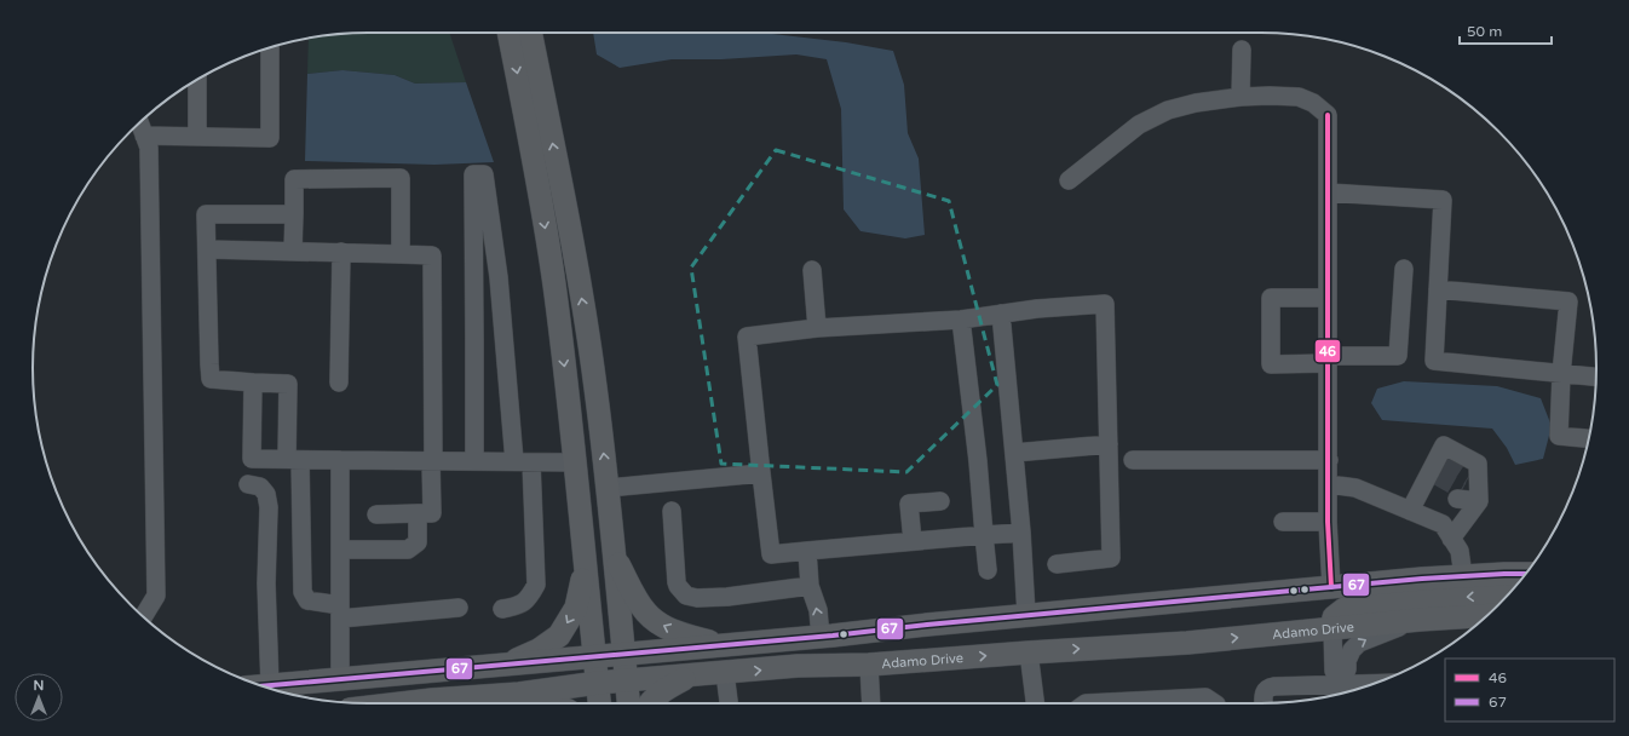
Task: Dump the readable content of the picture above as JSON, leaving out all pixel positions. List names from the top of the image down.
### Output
{
  "streets": {
    "main road": ["Adamo Drive"]
  },
  "lines": ["transit line 46", "transit line 67"],
  "legend": ["46", "67"],
  "scale_bar": "50 m",
  "north": "top"
}
